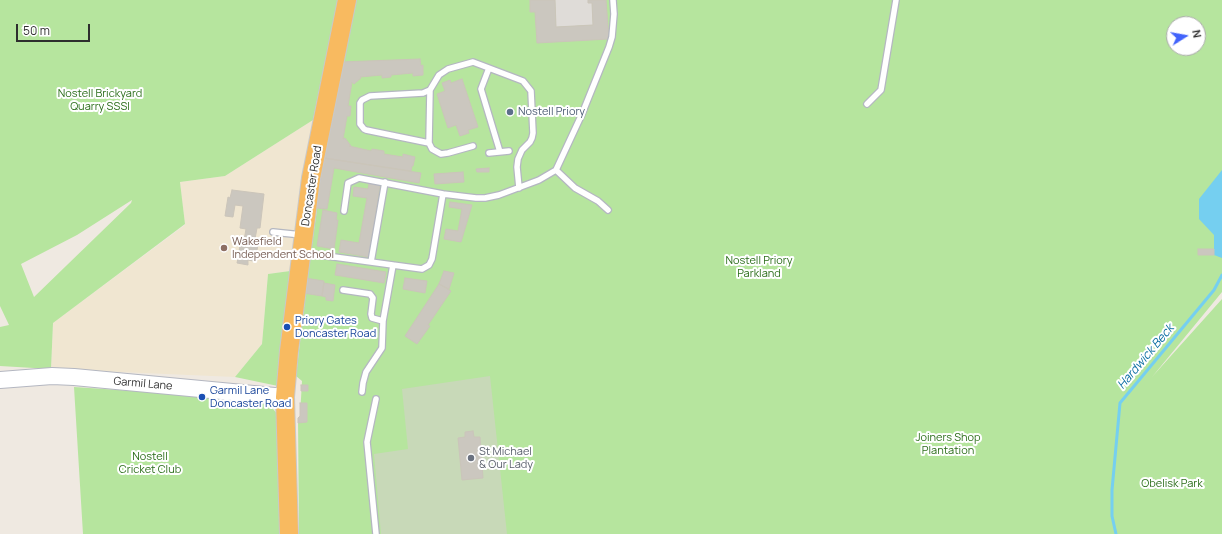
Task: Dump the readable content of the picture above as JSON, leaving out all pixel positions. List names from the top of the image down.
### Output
{
  "streets": {
    "highway": ["Doncaster Road"],
    "main road": ["Garmil Lane"]
  },
  "crossings": [
    ["Doncaster Road", "Garmil Lane"]
  ],
  "water": ["Hardwick Beck"],
  "parks": [
    "Nostell Brickyard Quarry SSSI",
    "Nostell Priory Parkland",
    "Joiners Shop Plantation",
    "Nostell Cricket Club",
    "Obelisk Park"
  ],
  "places": [
    "Nostell Priory",
    "Wakefield Independent School",
    "Priory Gates Doncaster Road",
    "Garmil Lane Doncaster Road",
    "St Michael & Our Lady"
  ],
  "scale_bar": "50 m",
  "north": "right"
}
